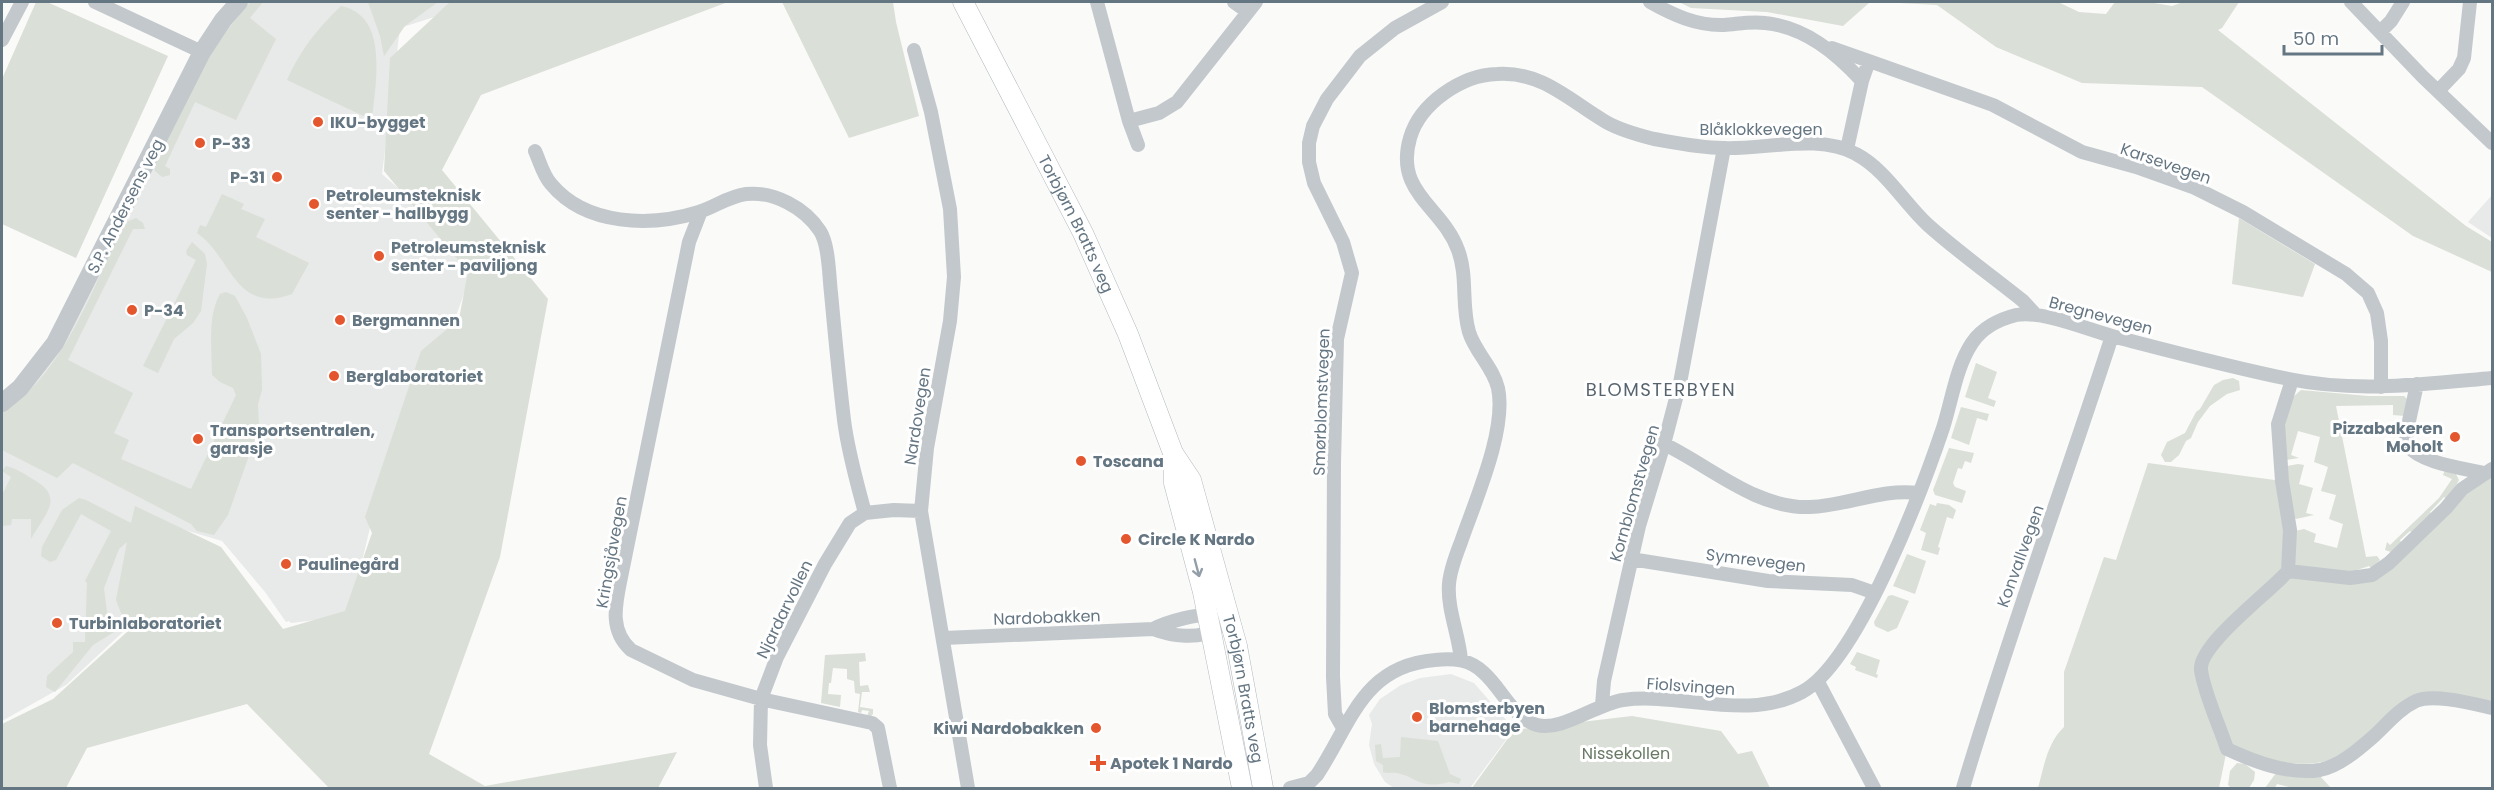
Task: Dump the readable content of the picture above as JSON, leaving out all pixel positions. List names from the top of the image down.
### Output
{
  "streets": {
    "main road": ["Torbjørn Bratts veg"],
    "street": [
      "Blåklokkevegen",
      "Karsevegen",
      "S.P. Andersens veg",
      "Bregnevegen",
      "Smørblomstvegen",
      "Nardovegen",
      "Kornblomstvegen",
      "Kringsjåvegen",
      "Konvallvegen",
      "Symrevegen",
      "Njardarvollen",
      "Nardobakken",
      "Fiolsvingen"
    ]
  },
  "crossings": [
    ["Blåklokkevegen", "Bregnevegen"],
    ["Blåklokkevegen", "Kornblomstvegen"],
    ["Blåklokkevegen", "Fiolsvingen"],
    ["Karsevegen", "Bregnevegen"],
    ["Torbjørn Bratts veg", "Nardobakken"],
    ["Bregnevegen", "Konvallvegen"],
    ["Bregnevegen", "Symrevegen"],
    ["Bregnevegen", "Fiolsvingen"],
    ["Nardovegen", "Nardobakken"],
    ["Kornblomstvegen", "Symrevegen"],
    ["Kornblomstvegen", "Fiolsvingen"],
    ["Kringsjåvegen", "Njardarvollen"]
  ],
  "districts": ["BLOMSTERBYEN"],
  "parks": ["Nissekollen"],
  "places": {
    "other": [
      "IKU-bygget",
      "P-33",
      "P-31",
      "Petroleumsteknisk senter - hallbygg",
      "Petroleumsteknisk senter - paviljong",
      "P-34",
      "Bergmannen",
      "Berglaboratoriet",
      "Pizzabakeren Moholt",
      "Transportsentralen, garasje",
      "Toscana",
      "Circle K Nardo",
      "Paulinegård",
      "Turbinlaboratoriet",
      "Blomsterbyen barnehage",
      "Kiwi Nardobakken"
    ],
    "health": ["Apotek 1 Nardo"]
  },
  "scale_bar": "50 m"
}
